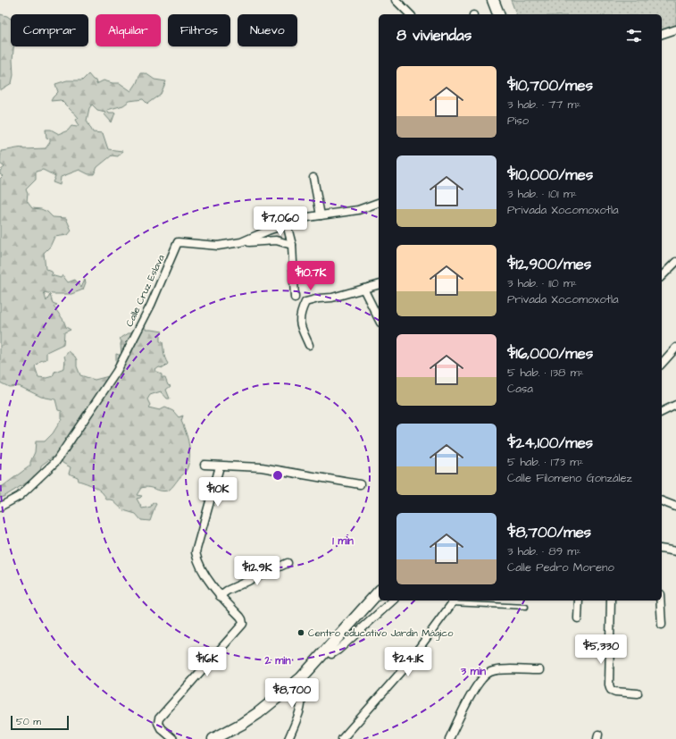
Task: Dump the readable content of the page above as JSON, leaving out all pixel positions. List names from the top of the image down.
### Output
{
  "streets": {
    "street": ["Calle Cruz Eslava"]
  },
  "places": ["Centro educativo Jardín Mágico"],
  "scale_bar": "50 m",
  "page": {
    "chip": [
      "Comprar",
      "Alquilar",
      "Filtros",
      "Nuevo"
    ],
    "heading": "8 viviendas",
    "list": [
      {
        "name": "$10,700/mes",
        "note": "3 hab. · 77 m² · Piso"
      },
      {
        "name": "$10,000/mes",
        "note": "3 hab. · 101 m² · Privada Xocomoxotla"
      },
      {
        "name": "$12,900/mes",
        "note": "3 hab. · 110 m² · Privada Xocomoxotla"
      },
      {
        "name": "$16,000/mes",
        "note": "5 hab. · 138 m² · Casa"
      },
      {
        "name": "$24,100/mes",
        "note": "5 hab. · 173 m² · Calle Filomeno González"
      },
      {
        "name": "$8,700/mes",
        "note": "3 hab. · 89 m² · Calle Pedro Moreno"
      }
    ],
    "price": [
      "$7,060",
      "$10.7K",
      "$10K",
      "$12.9K",
      "$5,330",
      "$16K",
      "$24.1K",
      "$8,700"
    ],
    "scale": "50 m"
  },
  "rings": ["1 min", "2 min", "3 min"]
}
